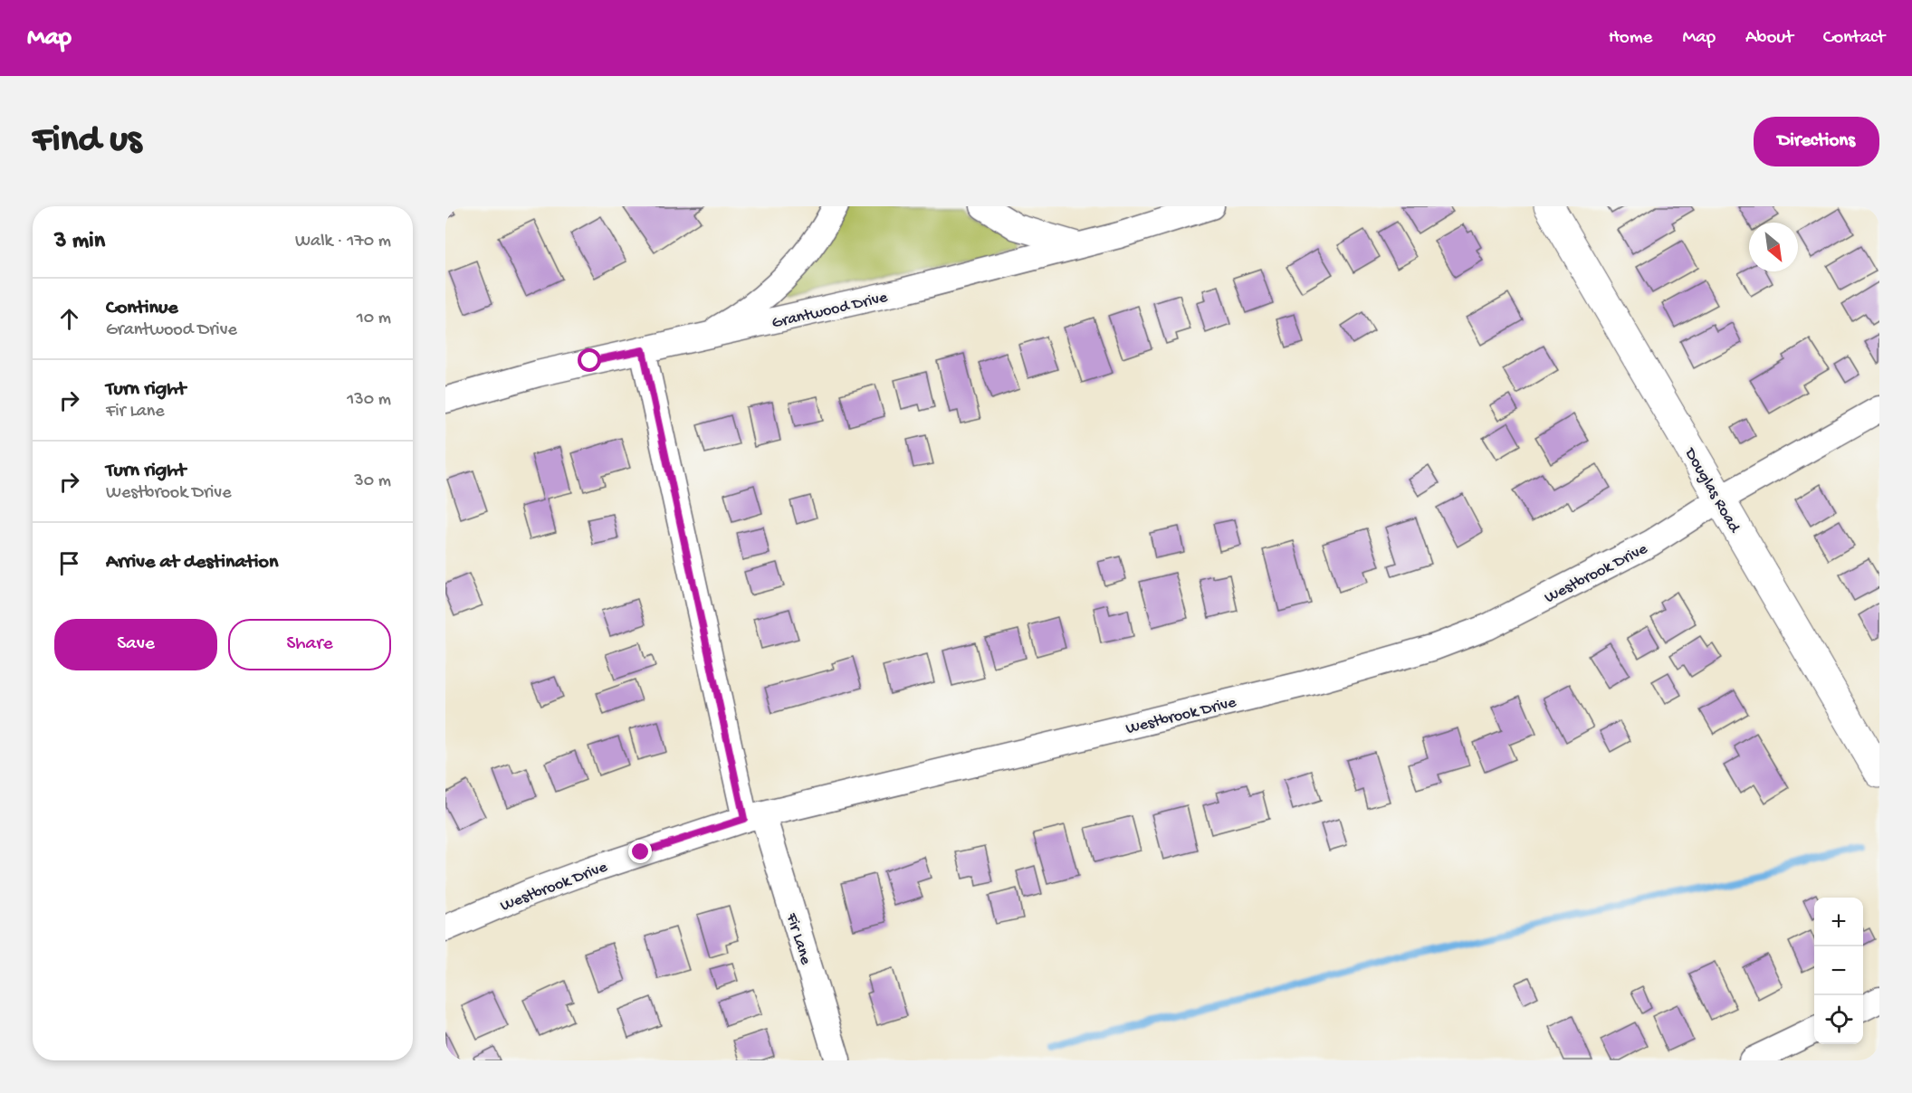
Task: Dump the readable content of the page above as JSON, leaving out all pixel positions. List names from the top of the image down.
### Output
{
  "streets": {
    "street": [
      "Grantwood Drive",
      "Douglas Road",
      "Westbrook Drive",
      "Fir Lane"
    ]
  },
  "crossings": [
    ["Grantwood Drive", "Fir Lane"],
    ["Douglas Road", "Westbrook Drive"],
    ["Westbrook Drive", "Fir Lane"]
  ],
  "north": "bottom right",
  "page": {
    "header": "Map",
    "nav": [
      "Home",
      "Map",
      "About",
      "Contact"
    ],
    "buttons": [
      "Directions",
      ["Save", "Share"]
    ],
    "title": "Find us",
    "heading": ["3 min", "Walk · 170 m"],
    "list": [
      ["Continue", "Grantwood Drive", "10 m"],
      ["Turn right", "Fir Lane", "130 m"],
      ["Turn right", "Westbrook Drive", "30 m"],
      "Arrive at destination"
    ],
    "map_buttons": ["+", "−"]
  }
}
